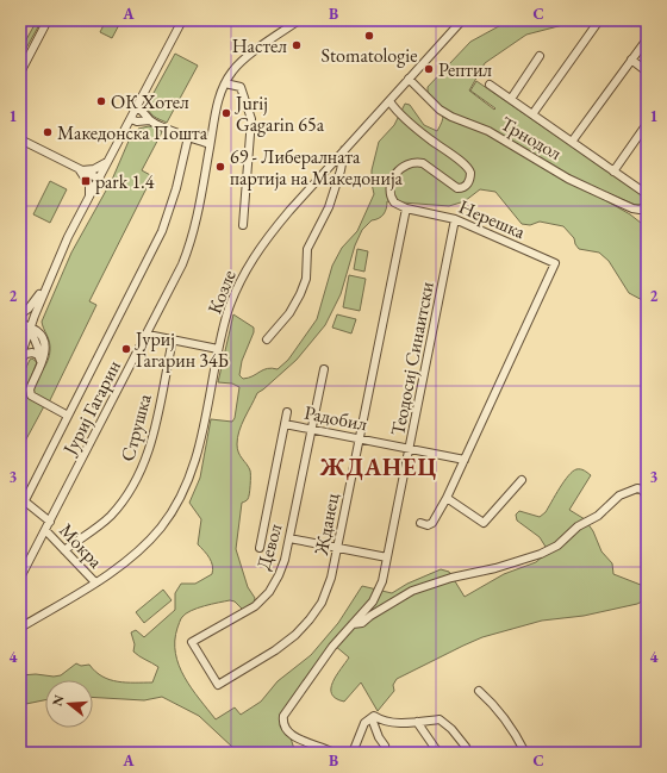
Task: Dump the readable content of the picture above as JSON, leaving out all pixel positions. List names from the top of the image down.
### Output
{
  "streets": {
    "street": [
      "Трнодол",
      "Нерешка",
      "Козле",
      "Теодосиј Синаитски",
      "Јуриј Гагарин",
      "Радобил",
      "Струшка",
      "Жданец",
      "Мокра",
      "Девол"
    ]
  },
  "crossings": [
    ["Трнодол", "Козле"],
    ["Нерешка", "Козле"],
    ["Нерешка", "Теодосиј Синаитски"],
    ["Нерешка", "Радобил"],
    ["Нерешка", "Жданец"],
    ["Козле", "Мокра"],
    ["Теодосиј Синаитски", "Радобил"],
    ["Јуриј Гагарин", "Мокра"],
    ["Радобил", "Жданец"],
    ["Радобил", "Девол"],
    ["Струшка", "Мокра"],
    ["Жданец", "Девол"]
  ],
  "districts": ["ЖДАНЕЦ"],
  "places": {
    "other": [
      "Stomatologie",
      "Настел",
      "Рептил",
      "ОК Хотел",
      "Jurij Gagarin 65a",
      "Македонска Пошта",
      "69 - Либералната партија на Македонија",
      "Јуриј Гагарин 34Б"
    ],
    "transit": ["park 1.4"]
  },
  "north": "left",
  "grid": {
    "columns": ["A", "B", "C"],
    "rows": [
      "1",
      "2",
      "3",
      "4"
    ]
  }
}
